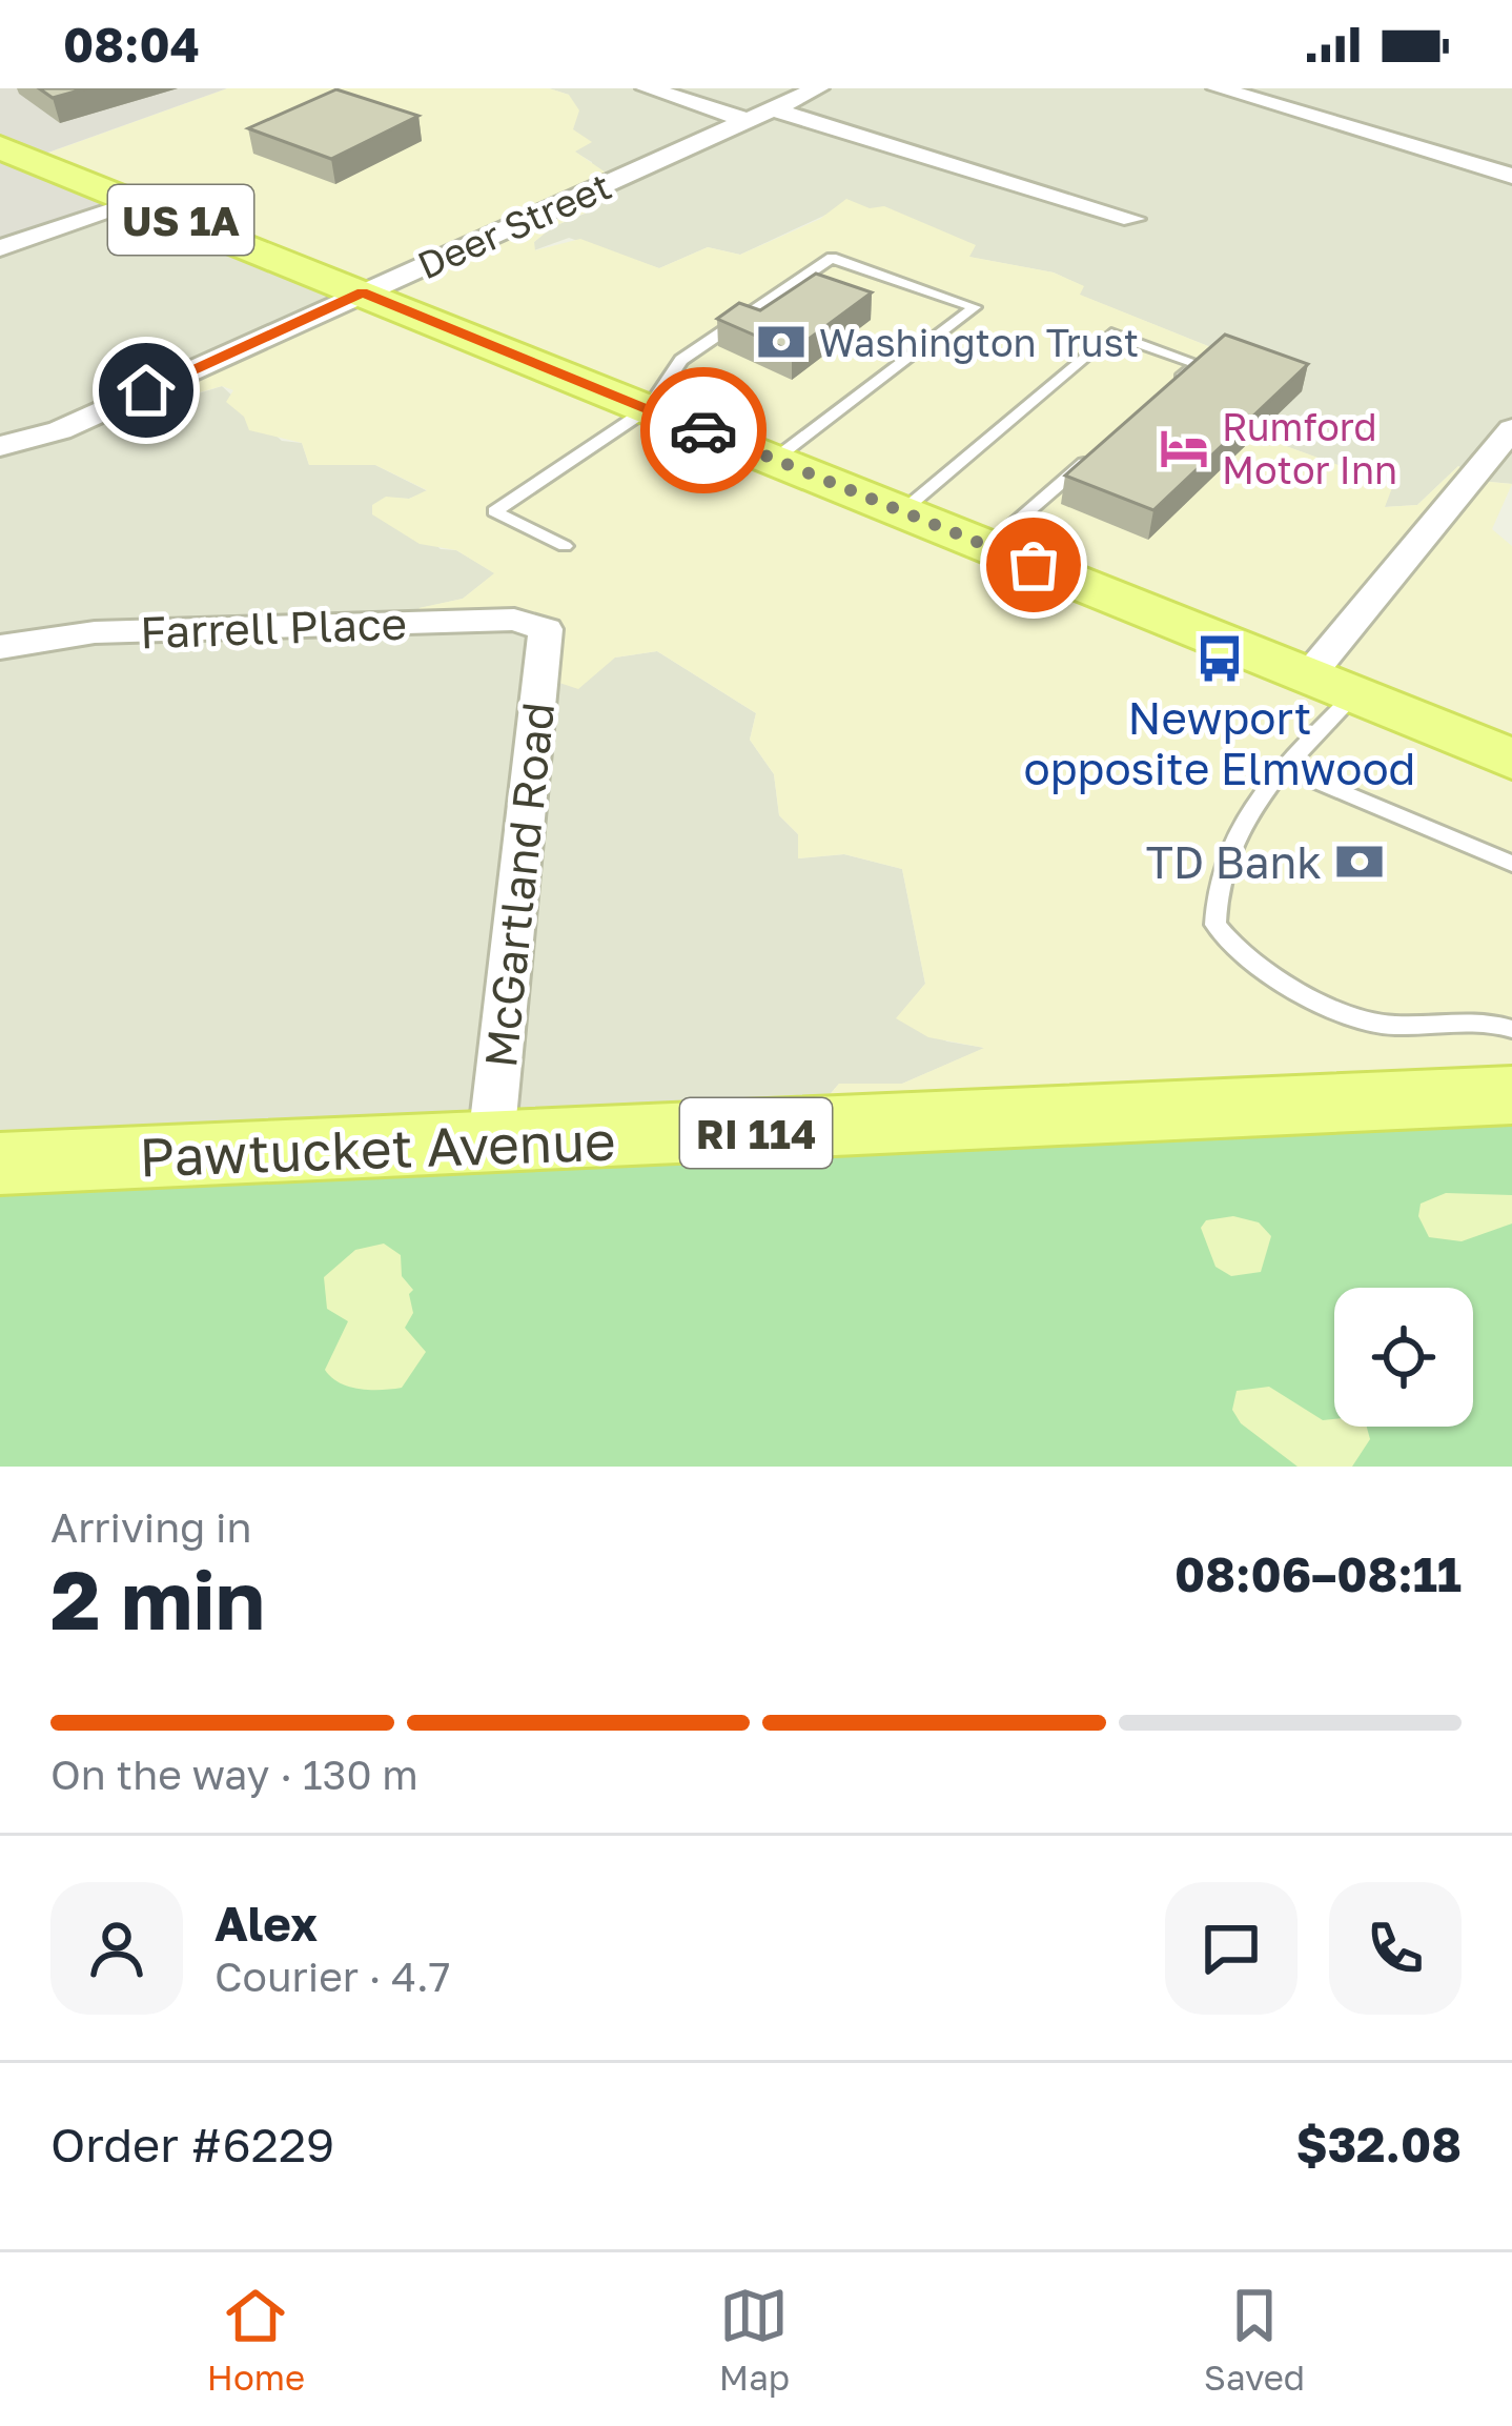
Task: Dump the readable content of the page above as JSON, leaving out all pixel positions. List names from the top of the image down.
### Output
{
  "streets": {
    "main road": ["US 1A", "RI 114", "Pawtucket Avenue"],
    "street": ["Deer Street", "Farrell Place", "McGartland Road"]
  },
  "crossings": [
    ["US 1A", "Deer Street"],
    ["Farrell Place", "McGartland Road"],
    ["McGartland Road", "Pawtucket Avenue"]
  ],
  "places": {
    "bank": ["Washington Trust", "TD Bank"],
    "hotel": ["Rumford Motor Inn"],
    "bus stop": ["Newport opposite Elmwood"]
  },
  "page": {
    "status": "08:04",
    "heading": ["2 min", "Arriving in", "08:06–08:11"],
    "panel": [
      "Alex",
      "Courier · 4.7",
      "Order #6229",
      "$32.08"
    ],
    "bar": "On the way · 130 m",
    "tabs": ["Home", "Map", "Saved"]
  }
}
